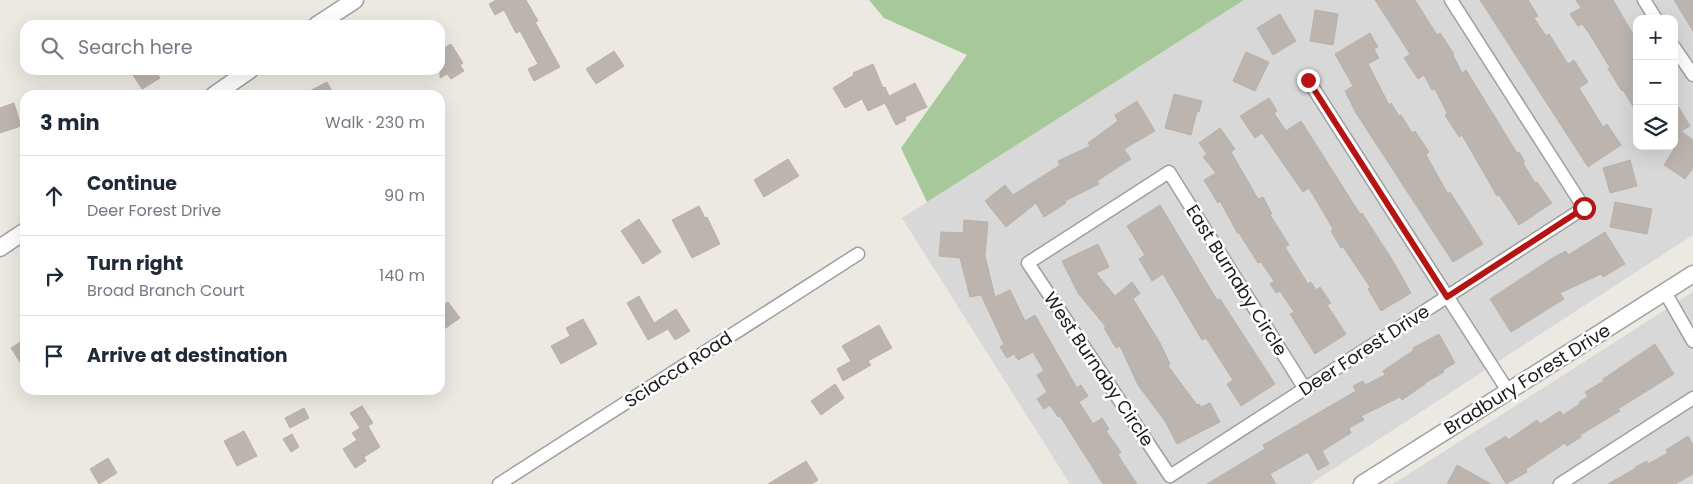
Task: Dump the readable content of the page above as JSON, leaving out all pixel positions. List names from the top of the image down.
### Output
{
  "streets": {
    "street": [
      "East Burnaby Circle",
      "Deer Forest Drive",
      "Sciacca Road",
      "West Burnaby Circle",
      "Bradbury Forest Drive"
    ]
  },
  "crossings": [
    ["East Burnaby Circle", "Deer Forest Drive"],
    ["East Burnaby Circle", "West Burnaby Circle"],
    ["Deer Forest Drive", "West Burnaby Circle"]
  ],
  "page": {
    "map_buttons": ["+", "−"],
    "search": "Search here",
    "heading": ["3 min", "Walk · 230 m"],
    "list": [
      ["Continue", "Deer Forest Drive", "90 m"],
      ["Turn right", "Broad Branch Court", "140 m"],
      "Arrive at destination"
    ]
  }
}
